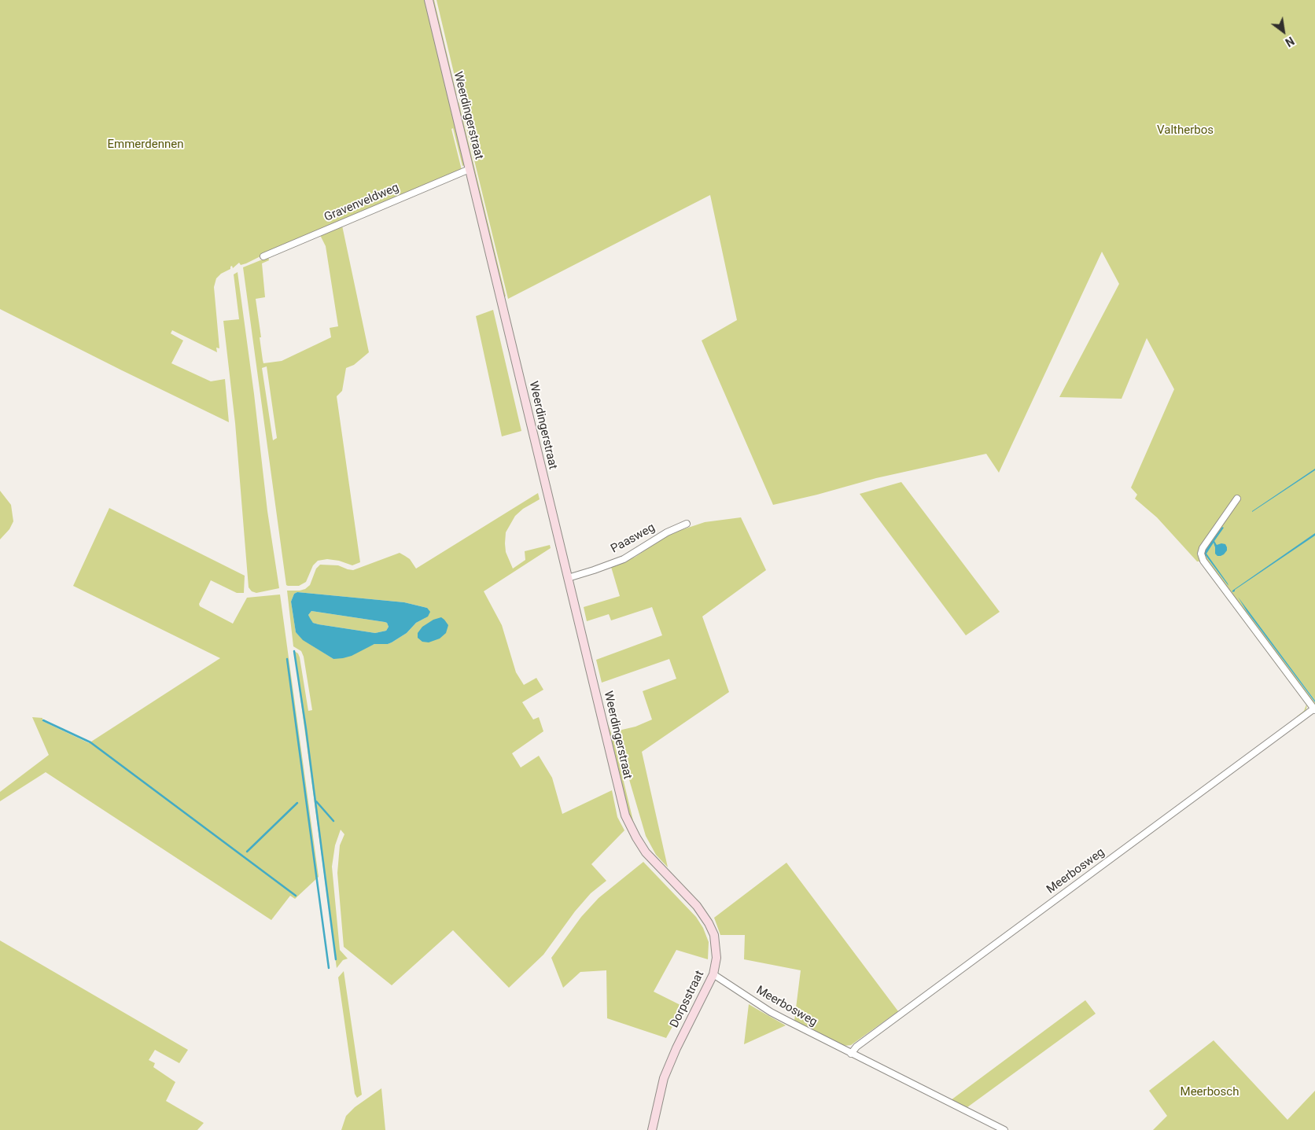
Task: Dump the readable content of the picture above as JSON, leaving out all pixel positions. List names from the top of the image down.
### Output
{
  "streets": {
    "main road": ["Weerdingerstraat", "Dorpsstraat"],
    "street": ["Gravenveldweg", "Paasweg", "Meerbosweg"]
  },
  "crossings": [
    ["Weerdingerstraat", "Gravenveldweg"],
    ["Weerdingerstraat", "Paasweg"],
    ["Weerdingerstraat", "Dorpsstraat"],
    ["Meerbosweg", "Dorpsstraat"]
  ],
  "parks": ["Valtherbos", "Emmerdennen", "Meerbosch"],
  "north": "bottom right"
}
